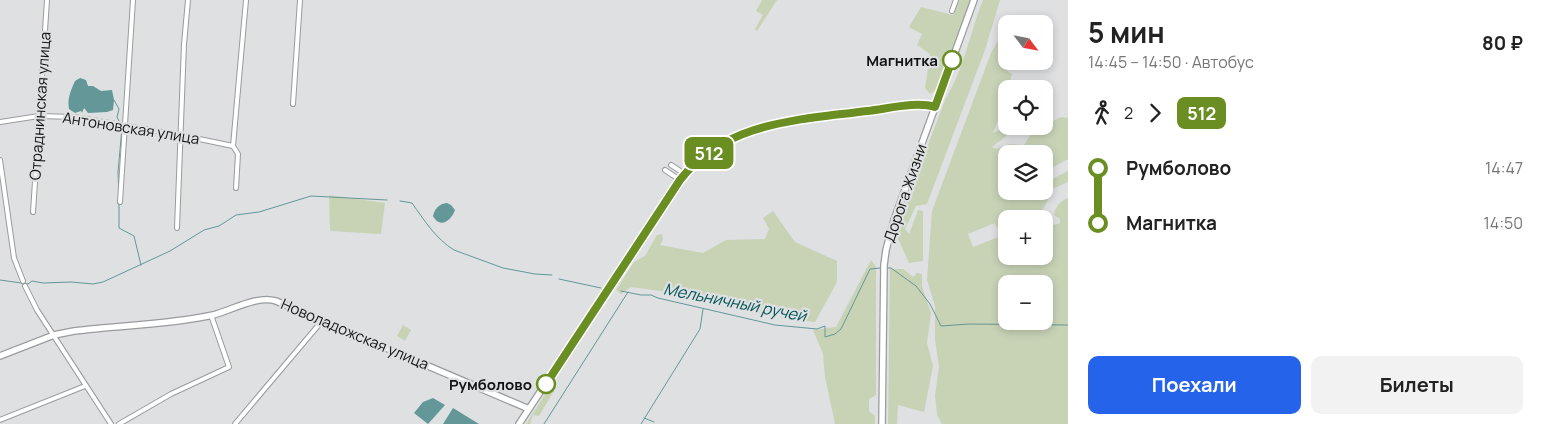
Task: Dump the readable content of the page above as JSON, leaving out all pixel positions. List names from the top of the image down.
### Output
{
  "streets": {
    "main road": ["Дорога Жизни", "Новоладожская улица"],
    "street": ["Отраднинская улица", "Антоновская улица"]
  },
  "crossings": [
    ["Отраднинская улица", "Антоновская улица"]
  ],
  "water": ["Мельничный ручей"],
  "places": ["Магнитка", "Румболово"],
  "lines": ["bus line 512"],
  "north": "bottom right",
  "page": {
    "on_map": "512",
    "heading": ["5 мин", "14:45 – 14:50 · Автобус", "80 ₽"],
    "map_buttons": ["+", "−"],
    "legs": ["2", "512"],
    "list": [
      {
        "name": "Румболово",
        "value": "14:47"
      },
      {
        "name": "Магнитка",
        "value": "14:50"
      }
    ],
    "buttons": ["Поехали", "Билеты"]
  }
}
